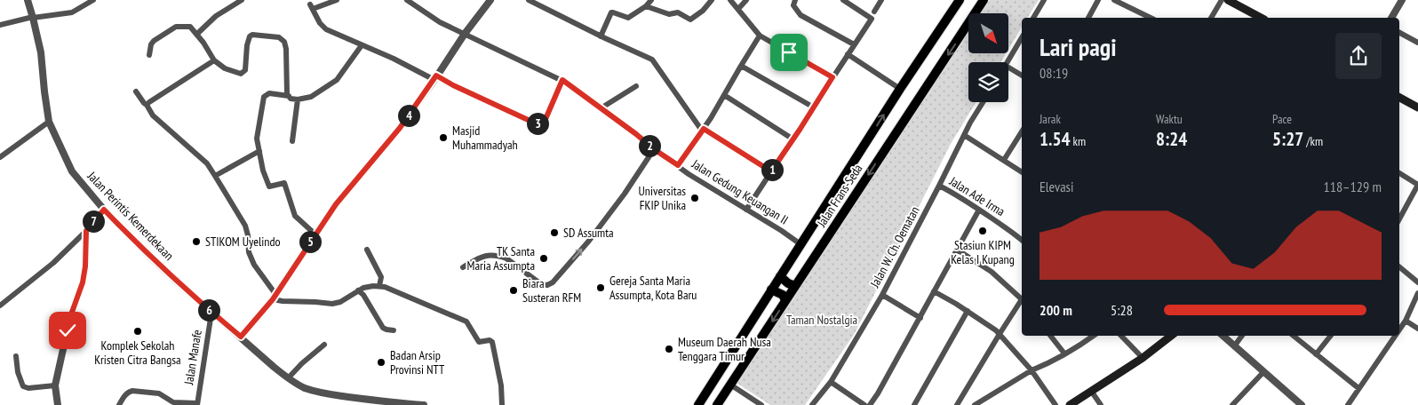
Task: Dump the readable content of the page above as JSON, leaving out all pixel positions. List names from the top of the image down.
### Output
{
  "streets": {
    "main road": ["Jalan Frans-Seda"],
    "street": [
      "Jalan Gedung Keuangan II",
      "Jalan Ade Irma",
      "Jalan Perintis Kemerdekaan",
      "Jalan W. Ch. Oematan",
      "Jalan Manafe"
    ]
  },
  "crossings": [
    ["Jalan Gedung Keuangan II", "Jalan Frans-Seda"],
    ["Jalan Ade Irma", "Jalan W. Ch. Oematan"],
    ["Jalan Perintis Kemerdekaan", "Jalan Manafe"]
  ],
  "parks": ["Taman Nostalgia"],
  "places": [
    "Masjid Muhammadyah",
    "Universitas FKIP Unika",
    "Stasiun KIPM Kelas I Kupang",
    "SD Assumta",
    "STIKOM Uyelindo",
    "TK Santa Maria Assumpta",
    "Gereja Santa Maria Assumpta, Kota Baru",
    "Biara Susteran RFM",
    "Komplek Sekolah Kristen Citra Bangsa",
    "Museum Daerah Nusa Tenggara Timur",
    "Badan Arsip Provinsi NTT"
  ],
  "north": "bottom right",
  "page": {
    "heading": ["Lari pagi", "08:19"],
    "stats": [
      ["Jarak", "1.54 km"],
      ["Waktu", "8:24"],
      ["Pace", "5:27 /km"]
    ],
    "pins": [
      "4",
      "3",
      "2",
      "1",
      "7",
      "5",
      "6"
    ],
    "chart": ["Elevasi", "118–129 m"],
    "list": [
      {
        "name": "200 m",
        "note": "5:28"
      }
    ]
  }
}
